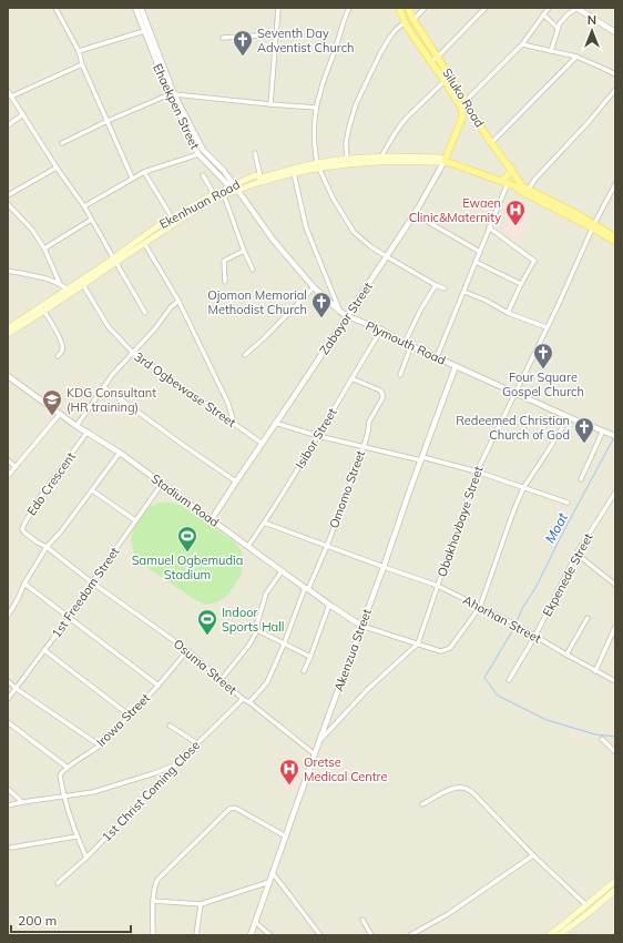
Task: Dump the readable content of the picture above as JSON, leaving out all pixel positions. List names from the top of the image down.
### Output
{
  "streets": {
    "main road": ["Siluko Road", "Ekenhuan Road", "Zabayor Street"],
    "street": [
      "Ehaekpen Street",
      "Plymouth Road",
      "3rd Ogbewase Street",
      "Isibor Street",
      "Edo Crescent",
      "Omomo Street",
      "Stadium Road",
      "Obakhavbaye Street",
      "Ekpenede Street",
      "1st Freedom Street",
      "Ahorhan Street",
      "Akenzua Street",
      "Osuma Street",
      "Irowa Street",
      "1st Christ Coming Close"
    ]
  },
  "crossings": [
    ["Siluko Road", "Ekenhuan Road"],
    ["Siluko Road", "Zabayor Street"],
    ["Ehaekpen Street", "Ekenhuan Road"],
    ["Ehaekpen Street", "Plymouth Road"],
    ["Ekenhuan Road", "Zabayor Street"],
    ["Ekenhuan Road", "Plymouth Road"],
    ["Ekenhuan Road", "3rd Ogbewase Street"],
    ["Ekenhuan Road", "Obakhavbaye Street"],
    ["Zabayor Street", "Plymouth Road"],
    ["Zabayor Street", "3rd Ogbewase Street"],
    ["Zabayor Street", "Stadium Road"],
    ["Plymouth Road", "Isibor Street"],
    ["Plymouth Road", "Obakhavbaye Street"],
    ["Plymouth Road", "Akenzua Street"],
    ["Isibor Street", "Omomo Street"],
    ["Isibor Street", "Stadium Road"],
    ["Isibor Street", "Ahorhan Street"],
    ["Edo Crescent", "Stadium Road"],
    ["Edo Crescent", "1st Freedom Street"],
    ["Edo Crescent", "Osuma Street"],
    ["Omomo Street", "Stadium Road"],
    ["Omomo Street", "Ahorhan Street"],
    ["Omomo Street", "Osuma Street"],
    ["Stadium Road", "1st Freedom Street"],
    ["Stadium Road", "Akenzua Street"],
    ["Obakhavbaye Street", "Ahorhan Street"],
    ["Obakhavbaye Street", "Akenzua Street"],
    ["Ekpenede Street", "Ahorhan Street"],
    ["1st Freedom Street", "Osuma Street"],
    ["Ahorhan Street", "Akenzua Street"],
    ["Akenzua Street", "Osuma Street"],
    ["Osuma Street", "Irowa Street"],
    ["Osuma Street", "1st Christ Coming Close"]
  ],
  "water": ["Moat"],
  "places": {
    "church": [
      "Seventh Day Adventist Church",
      "Ojomon Memorial Methodist Church",
      "Four Square Gospel Church",
      "Redeemed Christian Church of God"
    ],
    "hospital": ["Ewaen Clinic&Maternity", "Oretse Medical Centre"],
    "school or university": ["KDG Consultant (HR training)"],
    "sports": ["Samuel Ogbemudia Stadium", "Indoor Sports Hall"]
  },
  "scale_bar": "200 m",
  "north": "top"
}
